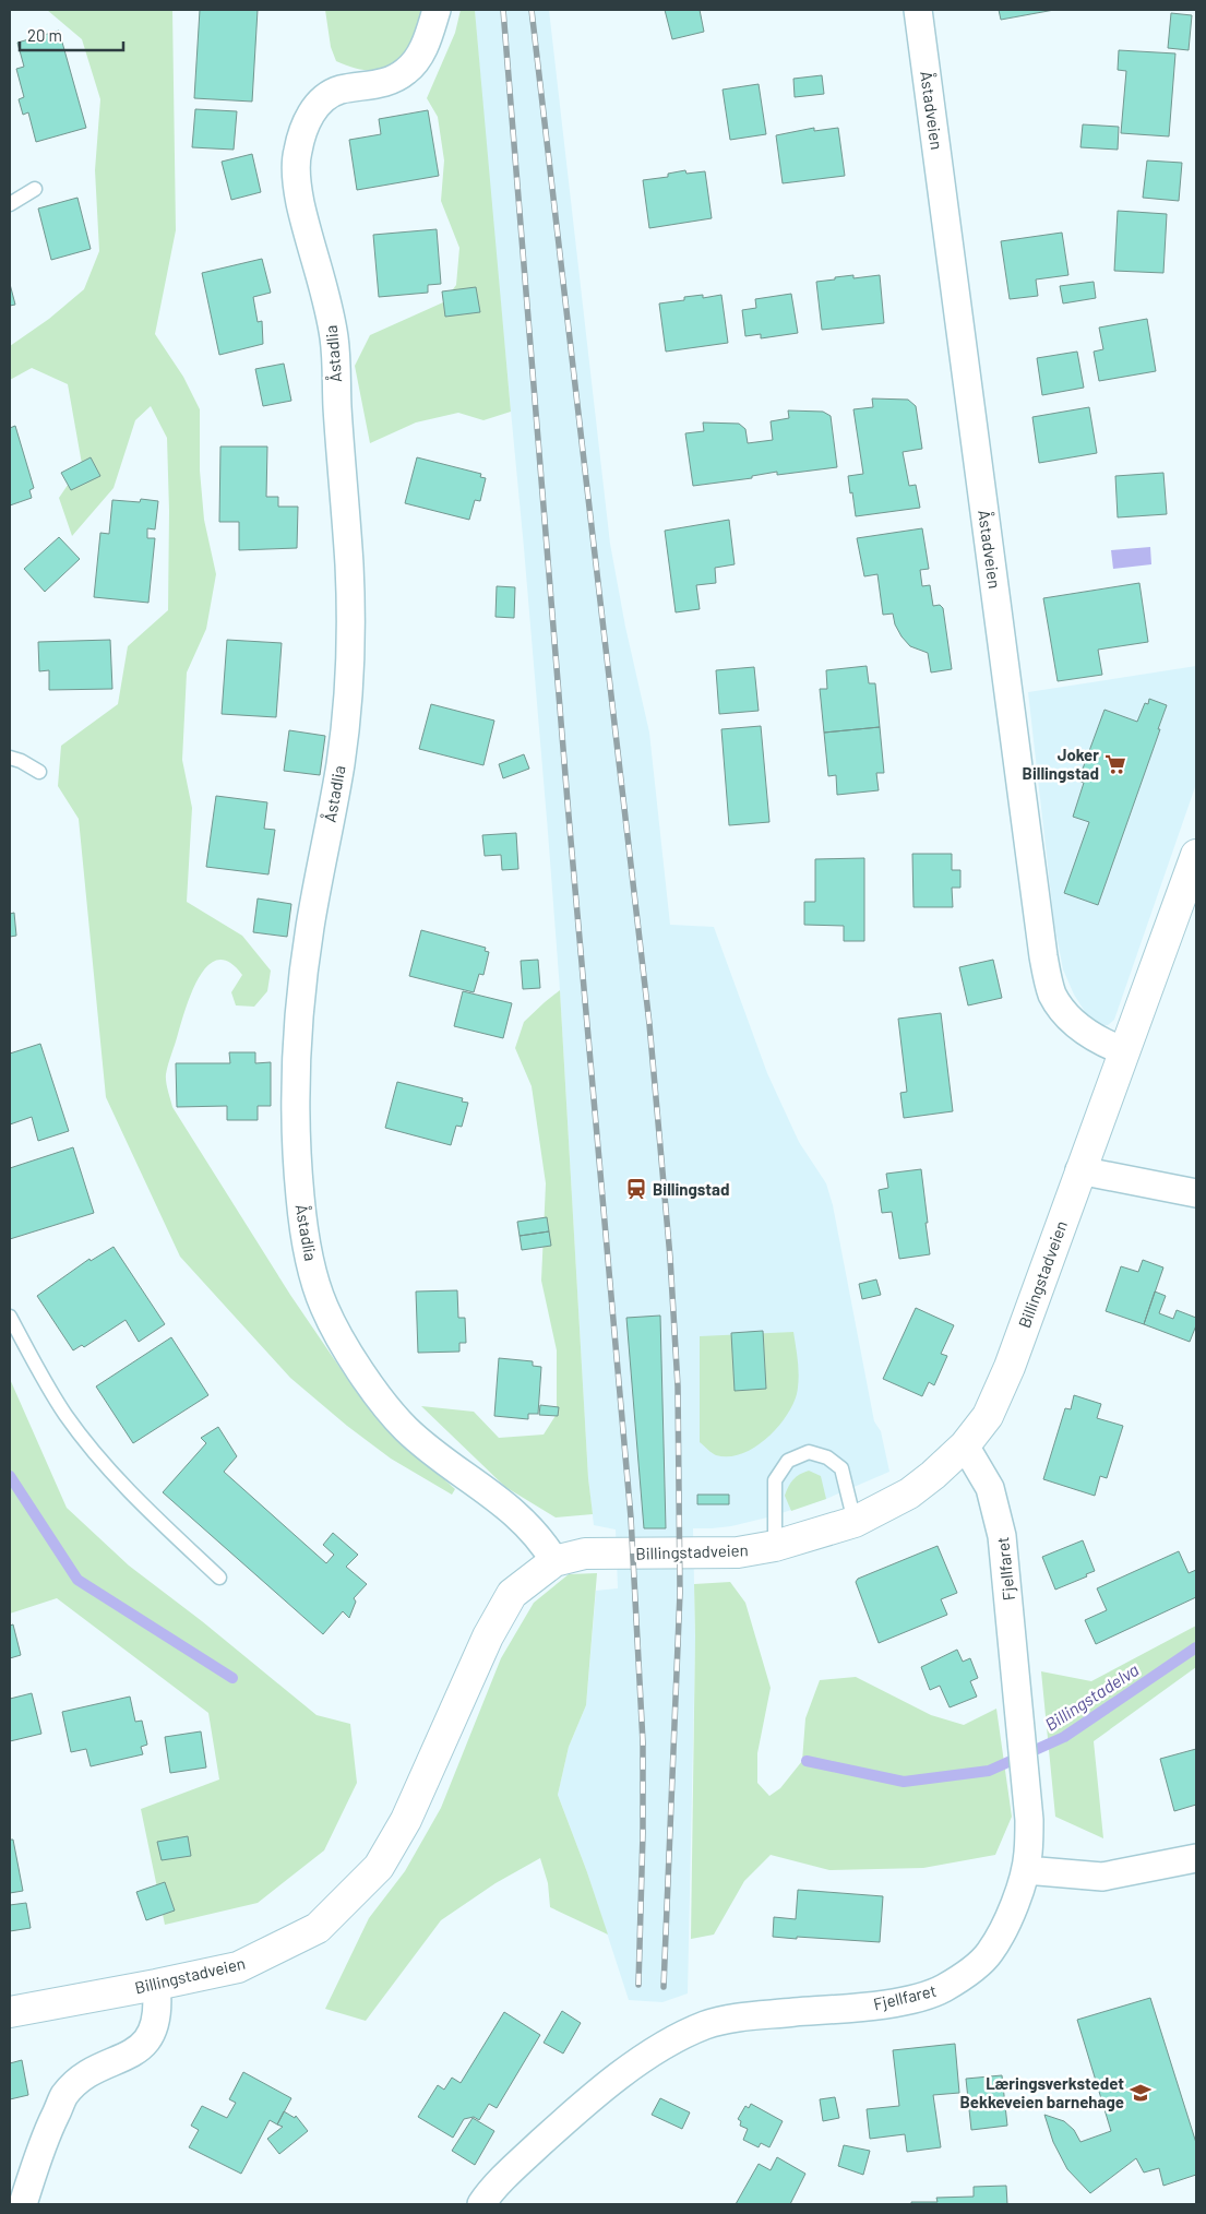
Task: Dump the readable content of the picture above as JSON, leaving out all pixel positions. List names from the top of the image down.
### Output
{
  "streets": {
    "main road": ["Billingstadveien"],
    "street": ["Åstadveien", "Åstadlia", "Fjellfaret"]
  },
  "crossings": [
    ["Åstadveien", "Billingstadveien"],
    ["Åstadlia", "Billingstadveien"],
    ["Billingstadveien", "Fjellfaret"]
  ],
  "water": ["Billingstadelva"],
  "places": {
    "supermarket": ["Joker Billingstad"],
    "station": ["Billingstad"],
    "school or university": ["Læringsverkstedet Bekkeveien barnehage"]
  },
  "scale_bar": "20 m"
}
